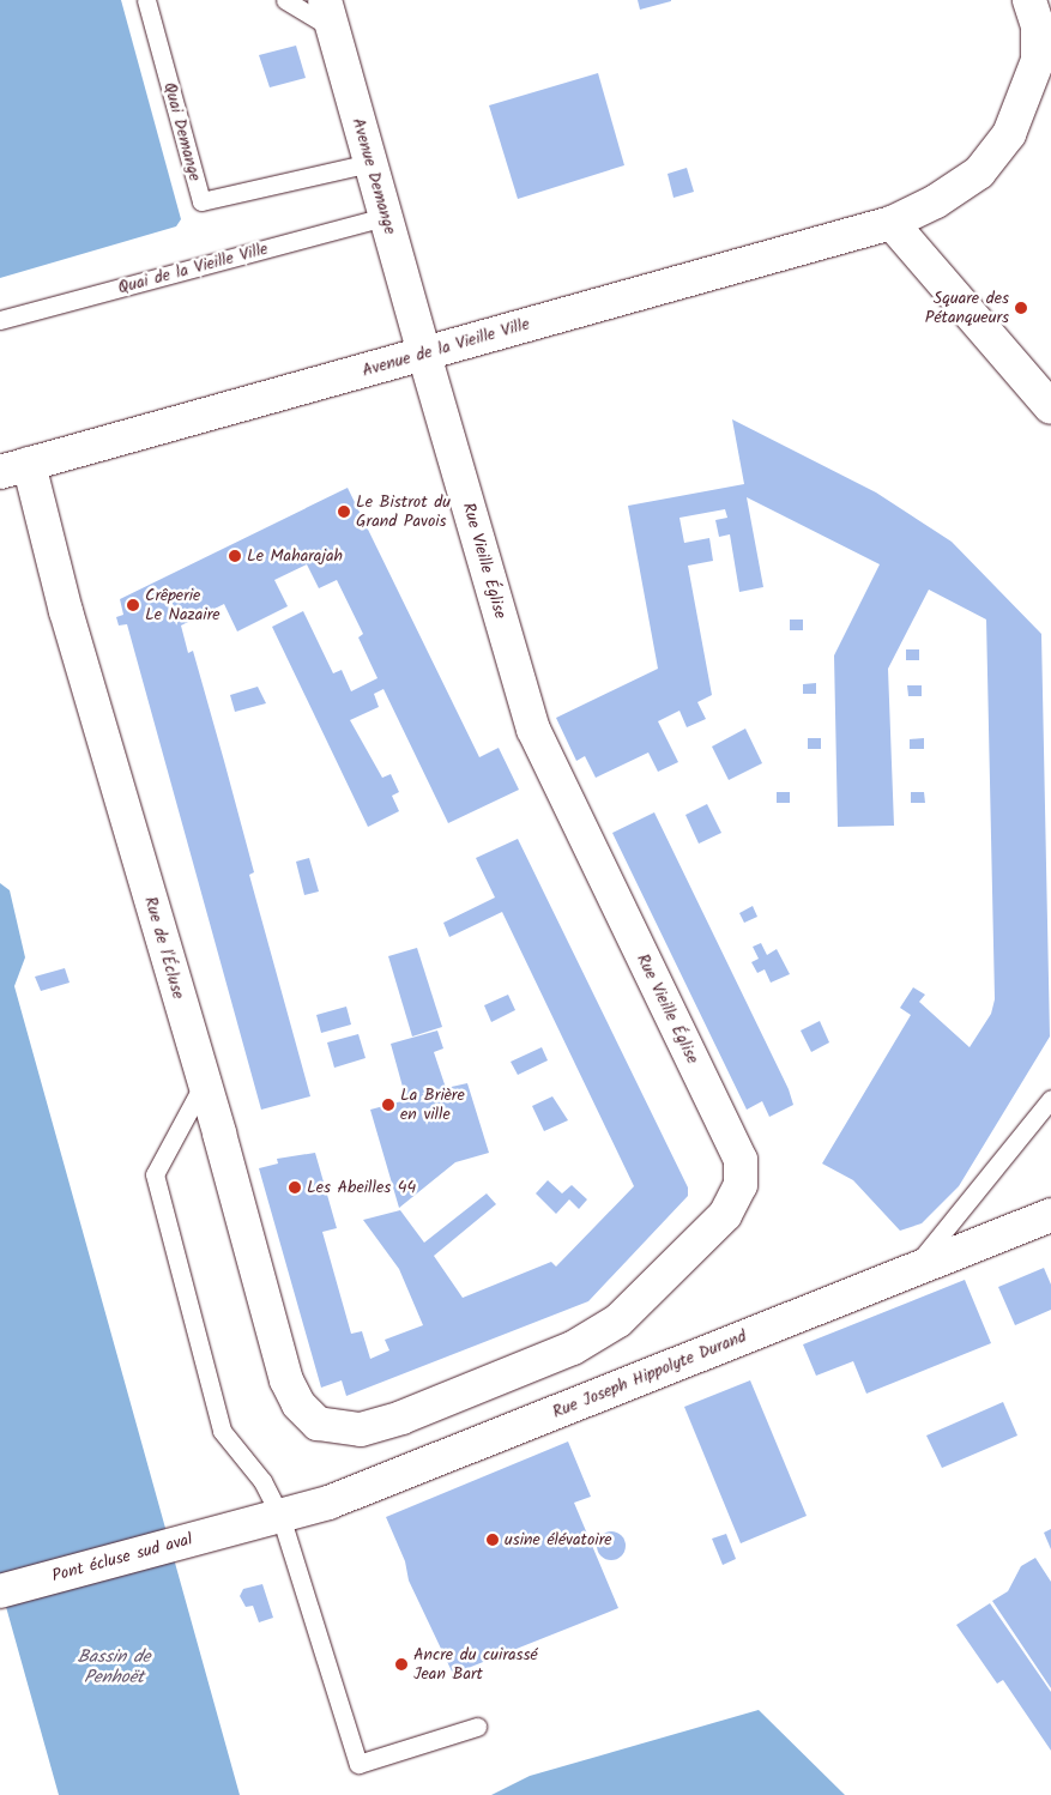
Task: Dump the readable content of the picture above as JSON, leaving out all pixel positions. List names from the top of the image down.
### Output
{
  "streets": {
    "street": [
      "Avenue Demange",
      "Avenue de la Vieille Ville",
      "Rue Vieille Église",
      "Rue de l'Écluse",
      "Rue Joseph Hippolyte Durand",
      "Pont écluse sud aval"
    ],
    "lane": ["Quai Demange", "Quai de la Vieille Ville"]
  },
  "crossings": [
    ["Quai Demange", "Avenue Demange"],
    ["Avenue Demange", "Quai de la Vieille Ville"],
    ["Avenue Demange", "Avenue de la Vieille Ville"],
    ["Avenue Demange", "Rue Vieille Église"],
    ["Avenue de la Vieille Ville", "Rue Vieille Église"],
    ["Avenue de la Vieille Ville", "Rue de l'Écluse"],
    ["Rue Vieille Église", "Rue de l'Écluse"],
    ["Rue Joseph Hippolyte Durand", "Pont écluse sud aval"]
  ],
  "water": ["Bassin de Penhoët"],
  "places": [
    "Square des Pétanqueurs",
    "Le Bistrot du Grand Pavois",
    "Le Maharajah",
    "Crêperie Le Nazaire",
    "La Brière en ville",
    "Les Abeilles 44",
    "usine élévatoire",
    "Ancre du cuirassé Jean Bart"
  ]
}
